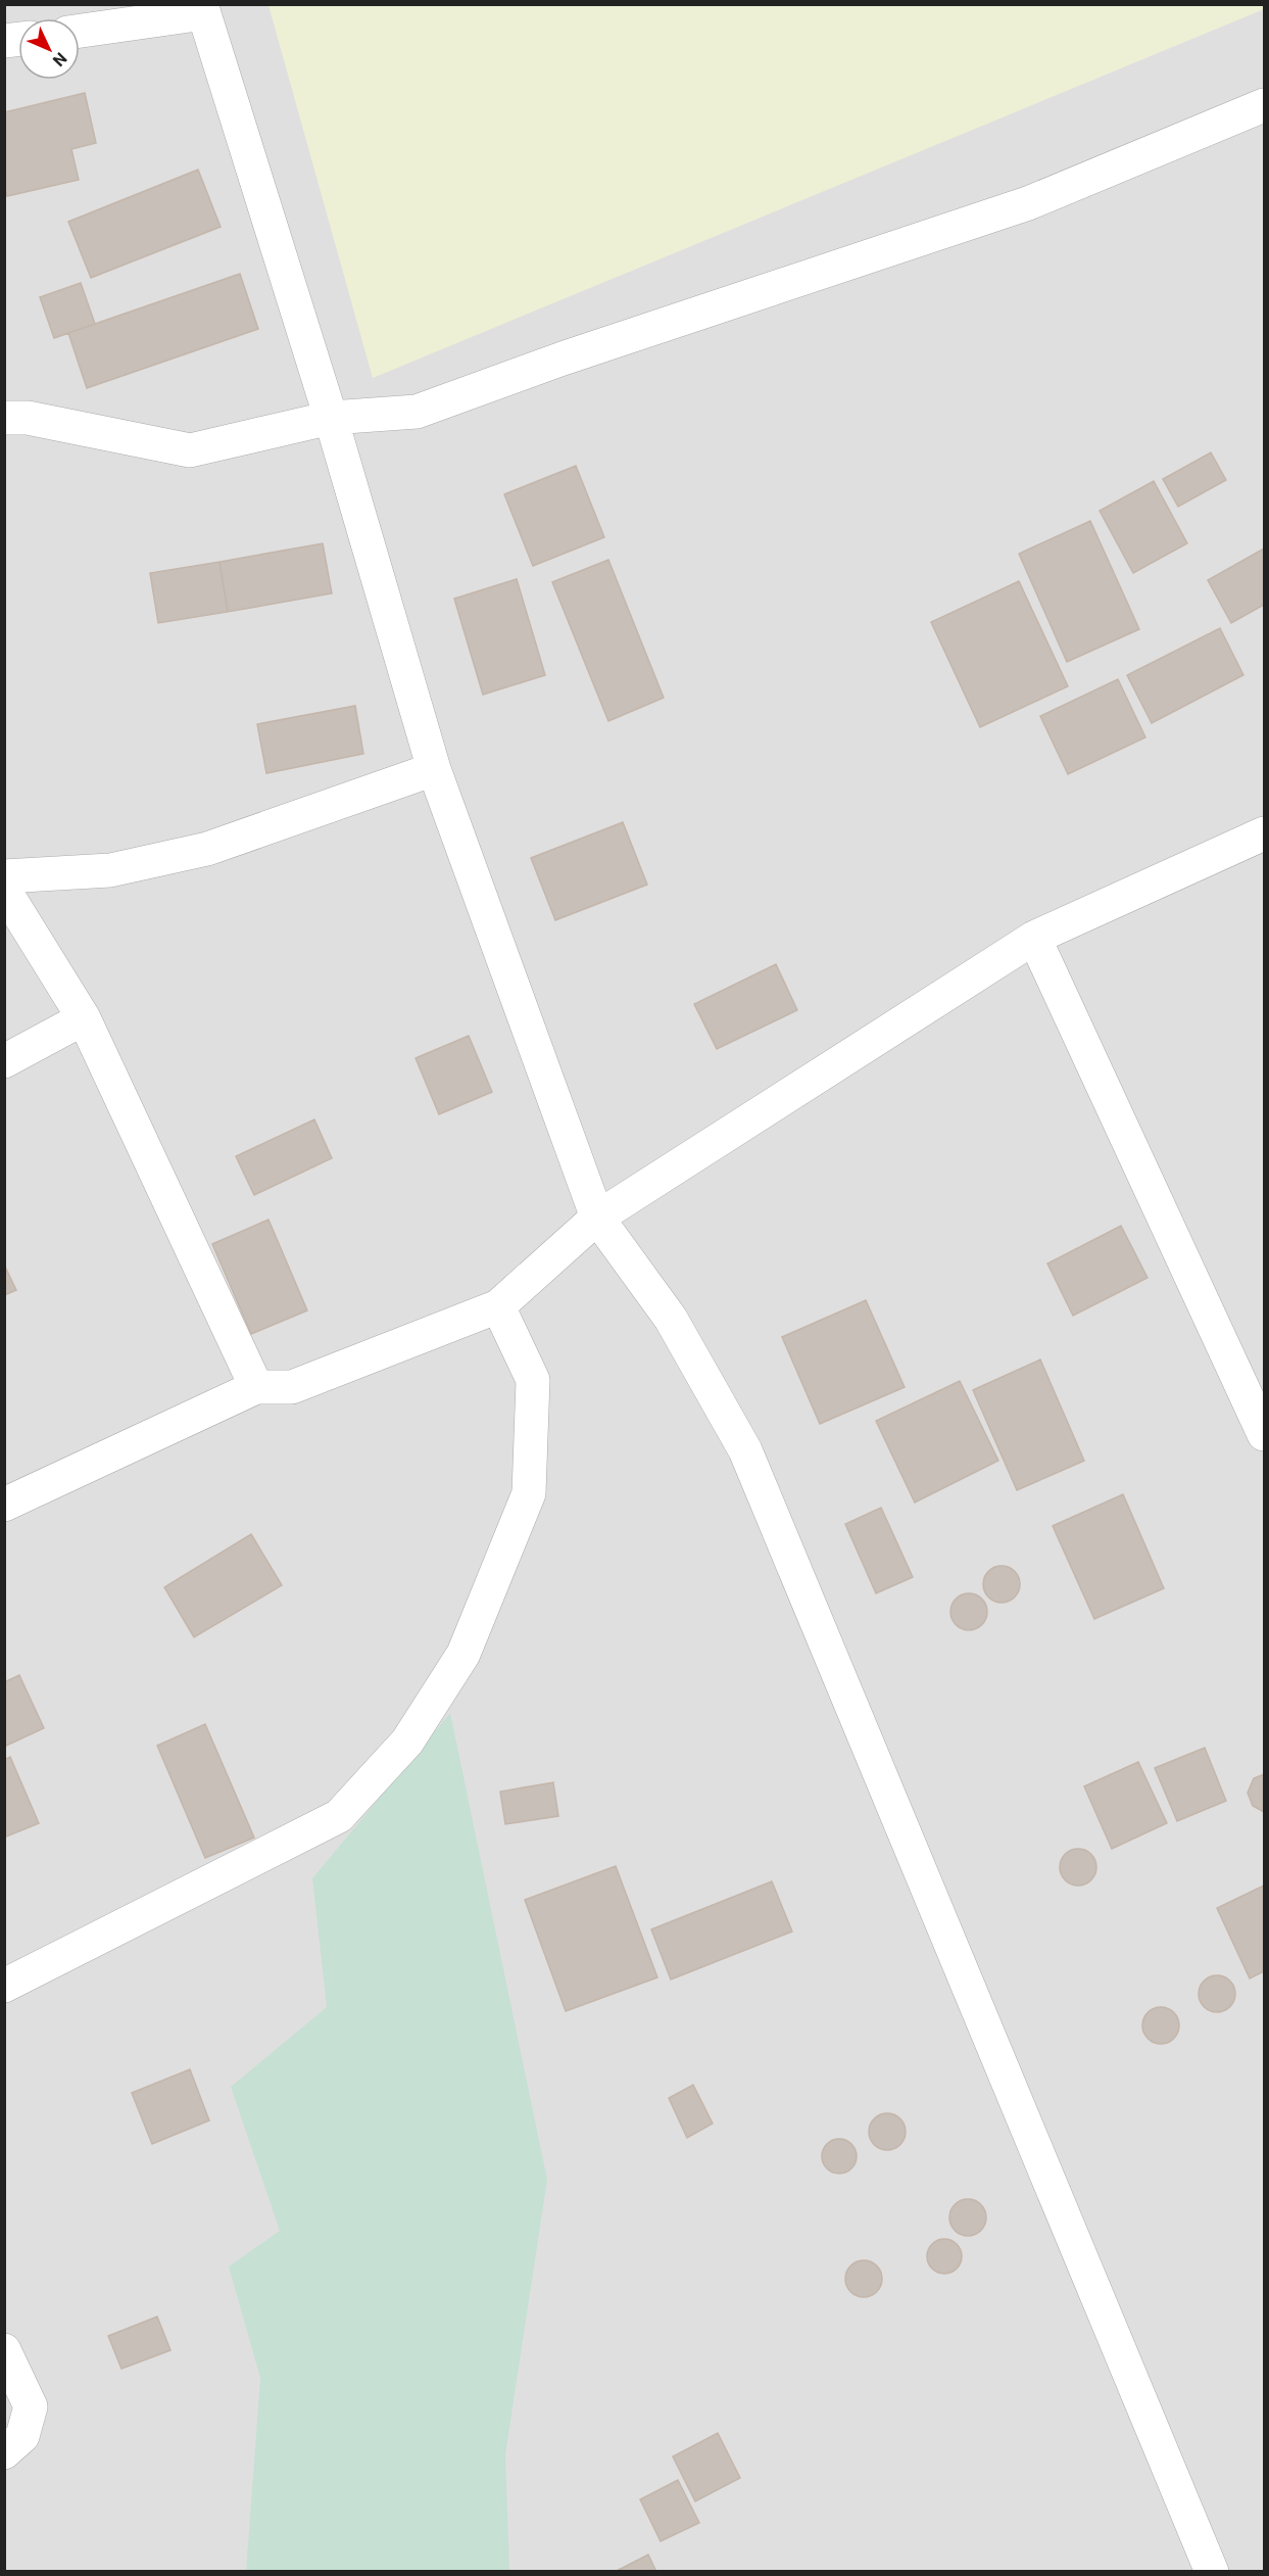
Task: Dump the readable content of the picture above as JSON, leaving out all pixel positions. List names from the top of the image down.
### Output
{
  "north": "bottom right"
}
